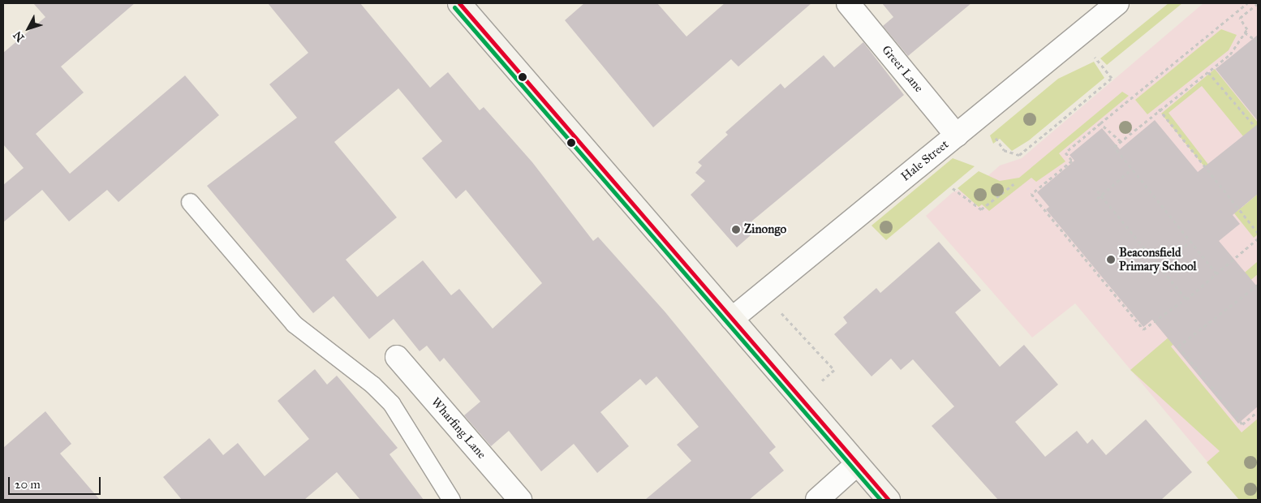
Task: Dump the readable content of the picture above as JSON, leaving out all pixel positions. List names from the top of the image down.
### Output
{
  "streets": {
    "street": ["Greer Lane", "Hale Street", "Wharfing Lane"]
  },
  "crossings": [
    ["Greer Lane", "Hale Street"]
  ],
  "places": ["Zinongo", "Beaconsfield Primary School"],
  "scale_bar": "20 m",
  "north": "bottom left"
}
